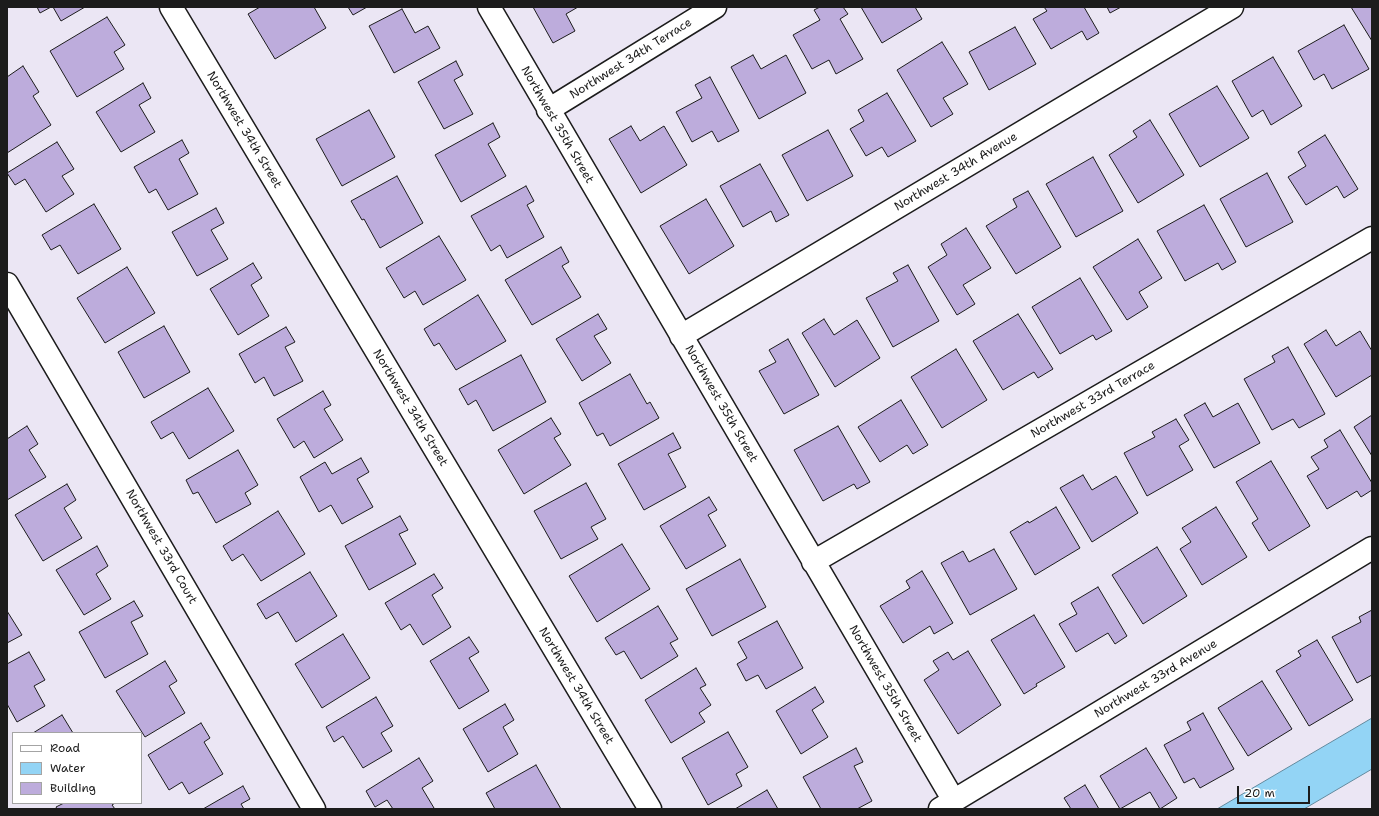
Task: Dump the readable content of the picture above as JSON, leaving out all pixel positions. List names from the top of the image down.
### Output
{
  "streets": {
    "street": [
      "Northwest 34th Terrace",
      "Northwest 35th Street",
      "Northwest 34th Street",
      "Northwest 34th Avenue",
      "Northwest 33rd Terrace",
      "Northwest 33rd Court",
      "Northwest 33rd Avenue"
    ]
  },
  "crossings": [
    ["Northwest 34th Terrace", "Northwest 35th Street"],
    ["Northwest 35th Street", "Northwest 34th Avenue"],
    ["Northwest 35th Street", "Northwest 33rd Terrace"],
    ["Northwest 35th Street", "Northwest 33rd Avenue"]
  ],
  "legend": ["Road", "Water", "Building"],
  "scale_bar": "20 m"
}
